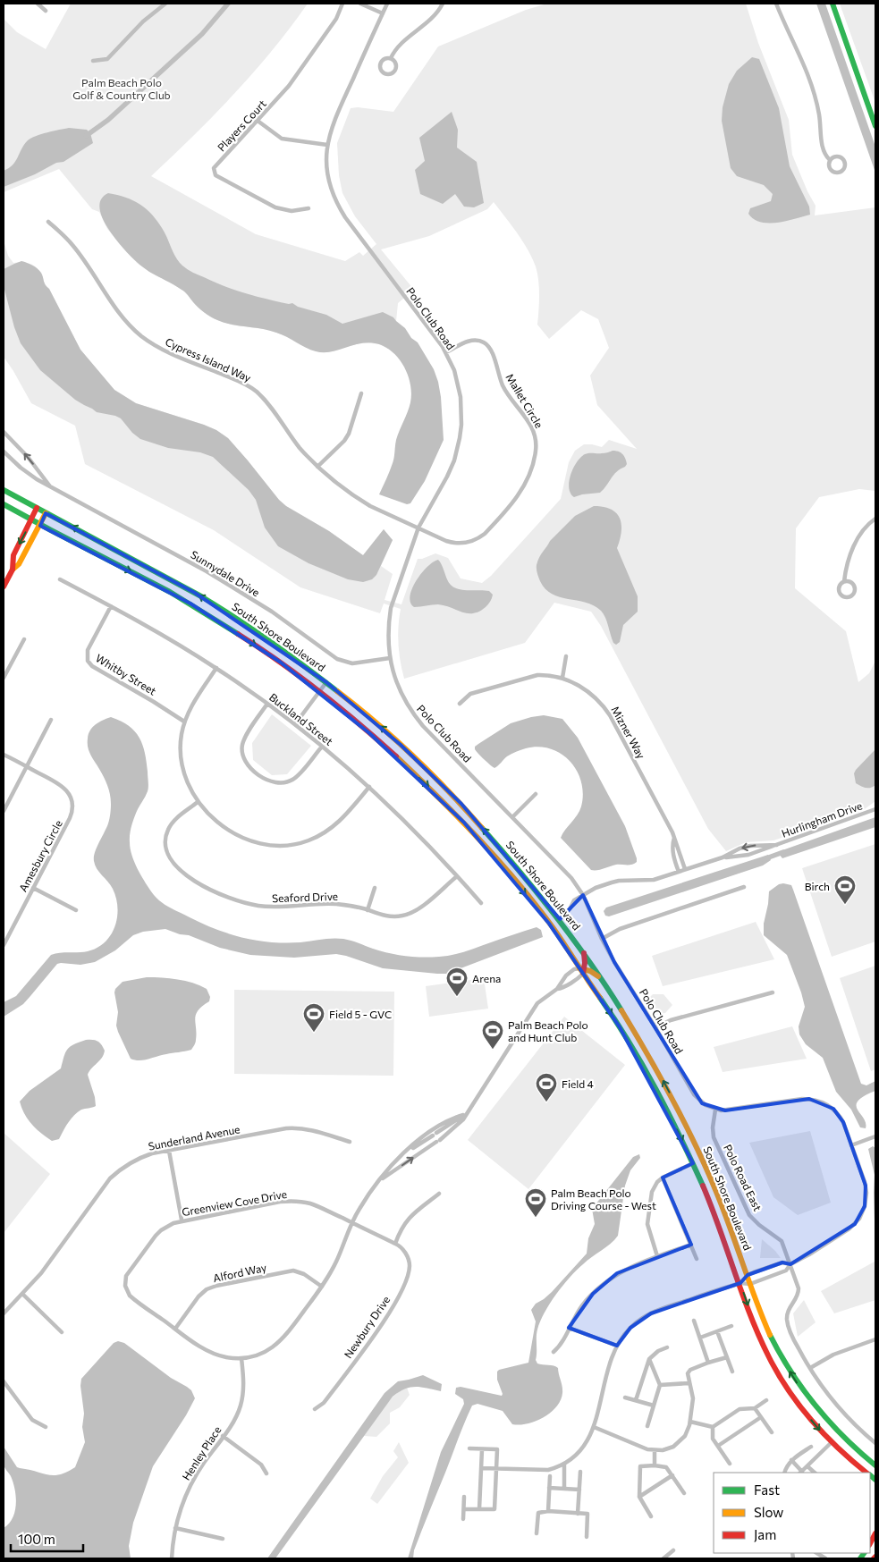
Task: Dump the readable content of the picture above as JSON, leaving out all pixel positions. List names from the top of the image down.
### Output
{
  "streets": {
    "street": [
      "Players Court",
      "Polo Club Road",
      "Cypress Island Way",
      "Mallet Circle",
      "Sunnydale Drive",
      "South Shore Boulevard",
      "Whitby Street",
      "Buckland Street",
      "Mizner Way",
      "Hurlingham Drive",
      "Amesbury Circle",
      "Seaford Drive",
      "Sunderland Avenue",
      "Polo Road East",
      "Greenview Cove Drive",
      "Alford Way",
      "Newbury Drive",
      "Henley Place"
    ]
  },
  "crossings": [
    ["Polo Club Road", "Cypress Island Way"],
    ["Polo Club Road", "Mallet Circle"],
    ["Polo Club Road", "Sunnydale Drive"],
    ["Polo Club Road", "Hurlingham Drive"],
    ["Polo Club Road", "Polo Road East"],
    ["Cypress Island Way", "Mallet Circle"],
    ["South Shore Boulevard", "Hurlingham Drive"],
    ["South Shore Boulevard", "Greenview Cove Drive"],
    ["Whitby Street", "Buckland Street"],
    ["Buckland Street", "Seaford Drive"],
    ["Mizner Way", "Hurlingham Drive"],
    ["Greenview Cove Drive", "Alford Way"],
    ["Greenview Cove Drive", "Newbury Drive"],
    ["Greenview Cove Drive", "Henley Place"]
  ],
  "parks": ["Palm Beach Polo Golf & Country Club"],
  "places": {
    "sports": [
      "Birch",
      "Arena",
      "Field 5 - GVC",
      "Palm Beach Polo and Hunt Club",
      "Field 4",
      "Palm Beach Polo Driving Course - West"
    ]
  },
  "legend": ["Fast", "Slow", "Jam"],
  "scale_bar": "100 m"
}
